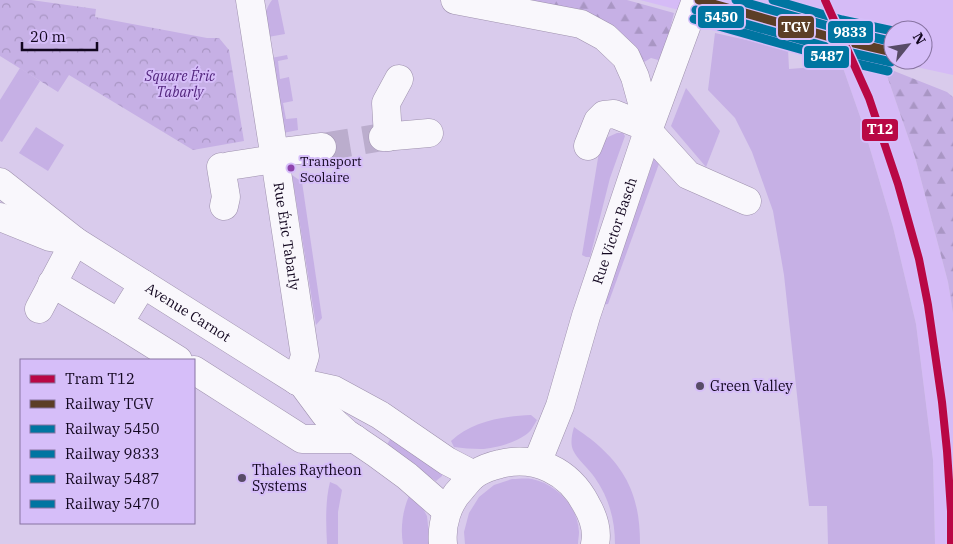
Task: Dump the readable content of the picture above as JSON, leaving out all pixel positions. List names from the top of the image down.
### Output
{
  "streets": {
    "street": ["Rue Victor Basch", "Rue Éric Tabarly", "Avenue Carnot"]
  },
  "crossings": [
    ["Rue Éric Tabarly", "Avenue Carnot"]
  ],
  "parks": ["Square Éric Tabarly"],
  "places": ["Transport Scolaire", "Green Valley", "Thales Raytheon Systems"],
  "lines": [
    "tram line T12",
    "rail line TGV",
    "rail line 9833",
    "rail line 5470",
    "rail line 5450",
    "rail line 5487"
  ],
  "legend": [
    "Tram T12",
    "Railway TGV",
    "Railway 5450",
    "Railway 9833",
    "Railway 5487",
    "Railway 5470"
  ],
  "scale_bar": "20 m",
  "north": "top right"
}
